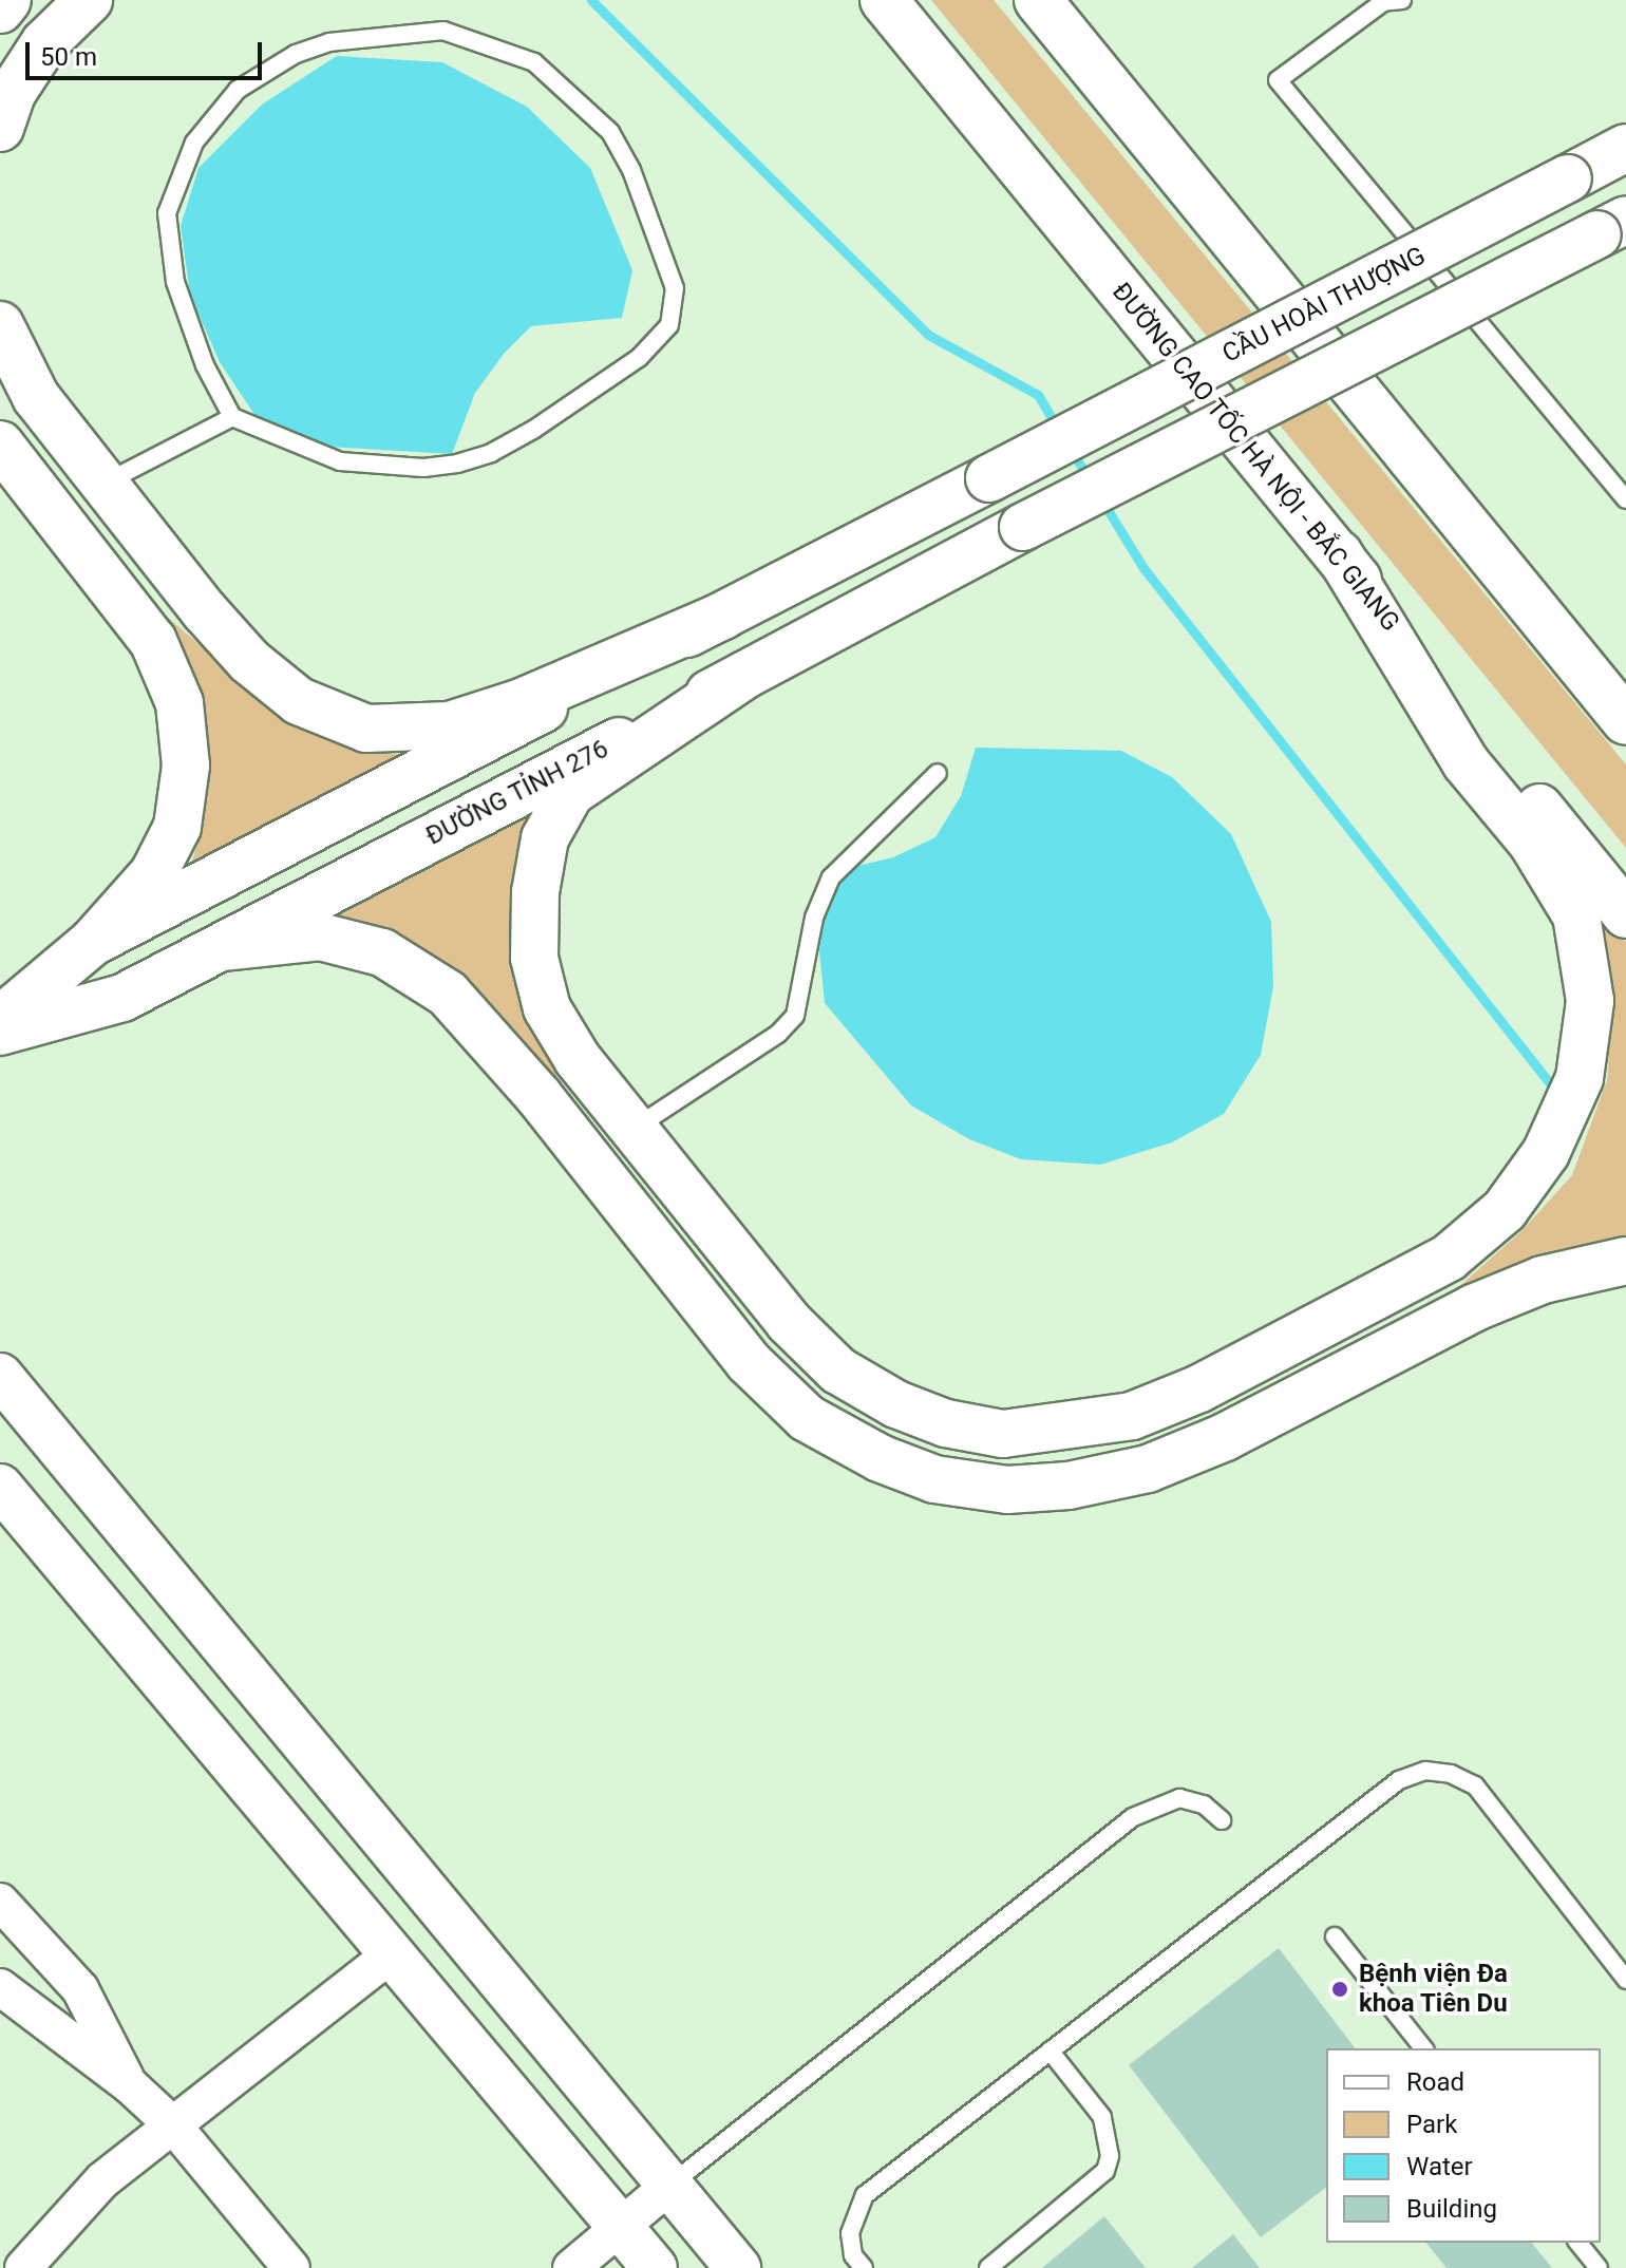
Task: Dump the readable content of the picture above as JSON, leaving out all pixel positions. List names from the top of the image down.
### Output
{
  "streets": {
    "main road": ["CẦU HOÀI THƯỢNG", "ĐƯỜNG CAO TỐC HÀ NỘI - BẮC GIANG", "ĐƯỜNG TỈNH 276"]
  },
  "places": ["Bệnh viện Đa khoa Tiên Du"],
  "legend": [
    "Road",
    "Park",
    "Water",
    "Building"
  ],
  "scale_bar": "50 m"
}
